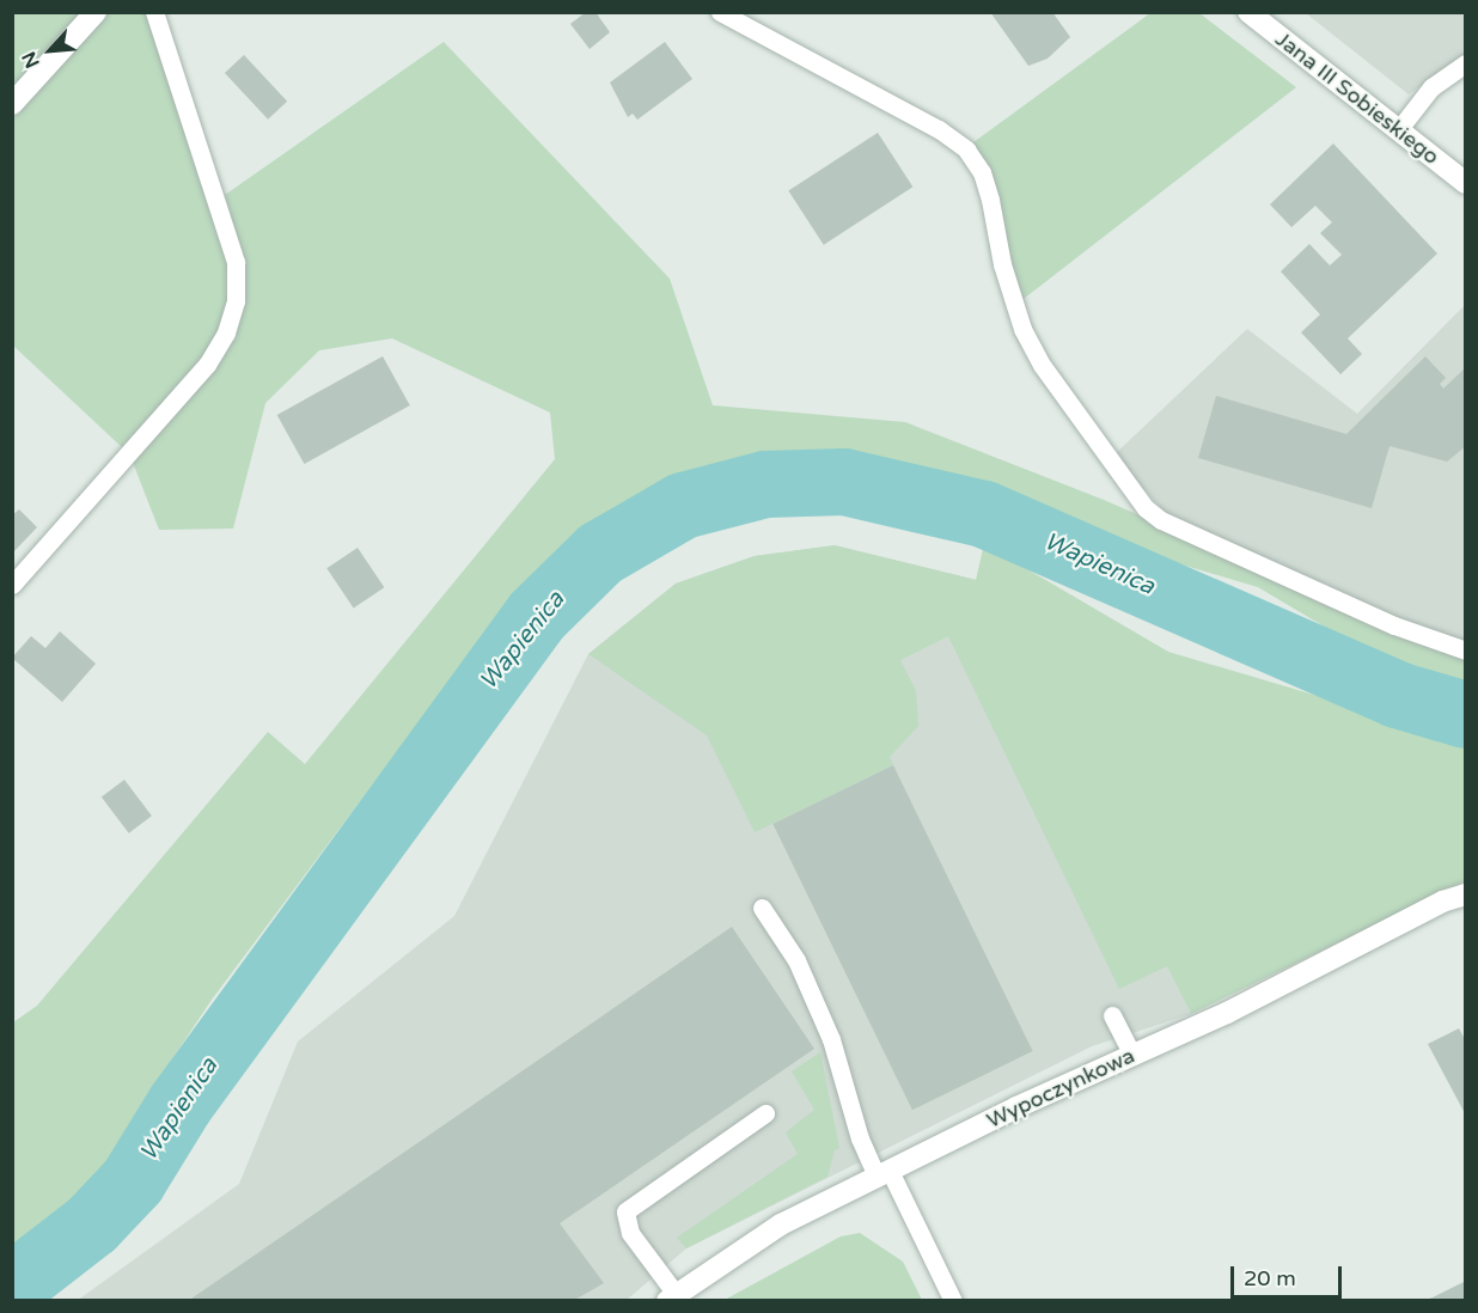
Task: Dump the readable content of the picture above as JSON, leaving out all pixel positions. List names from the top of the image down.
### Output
{
  "streets": {
    "street": ["Jana III Sobieskiego", "Wypoczynkowa"]
  },
  "water": ["Wapienica"],
  "scale_bar": "20 m",
  "north": "bottom left"
}
